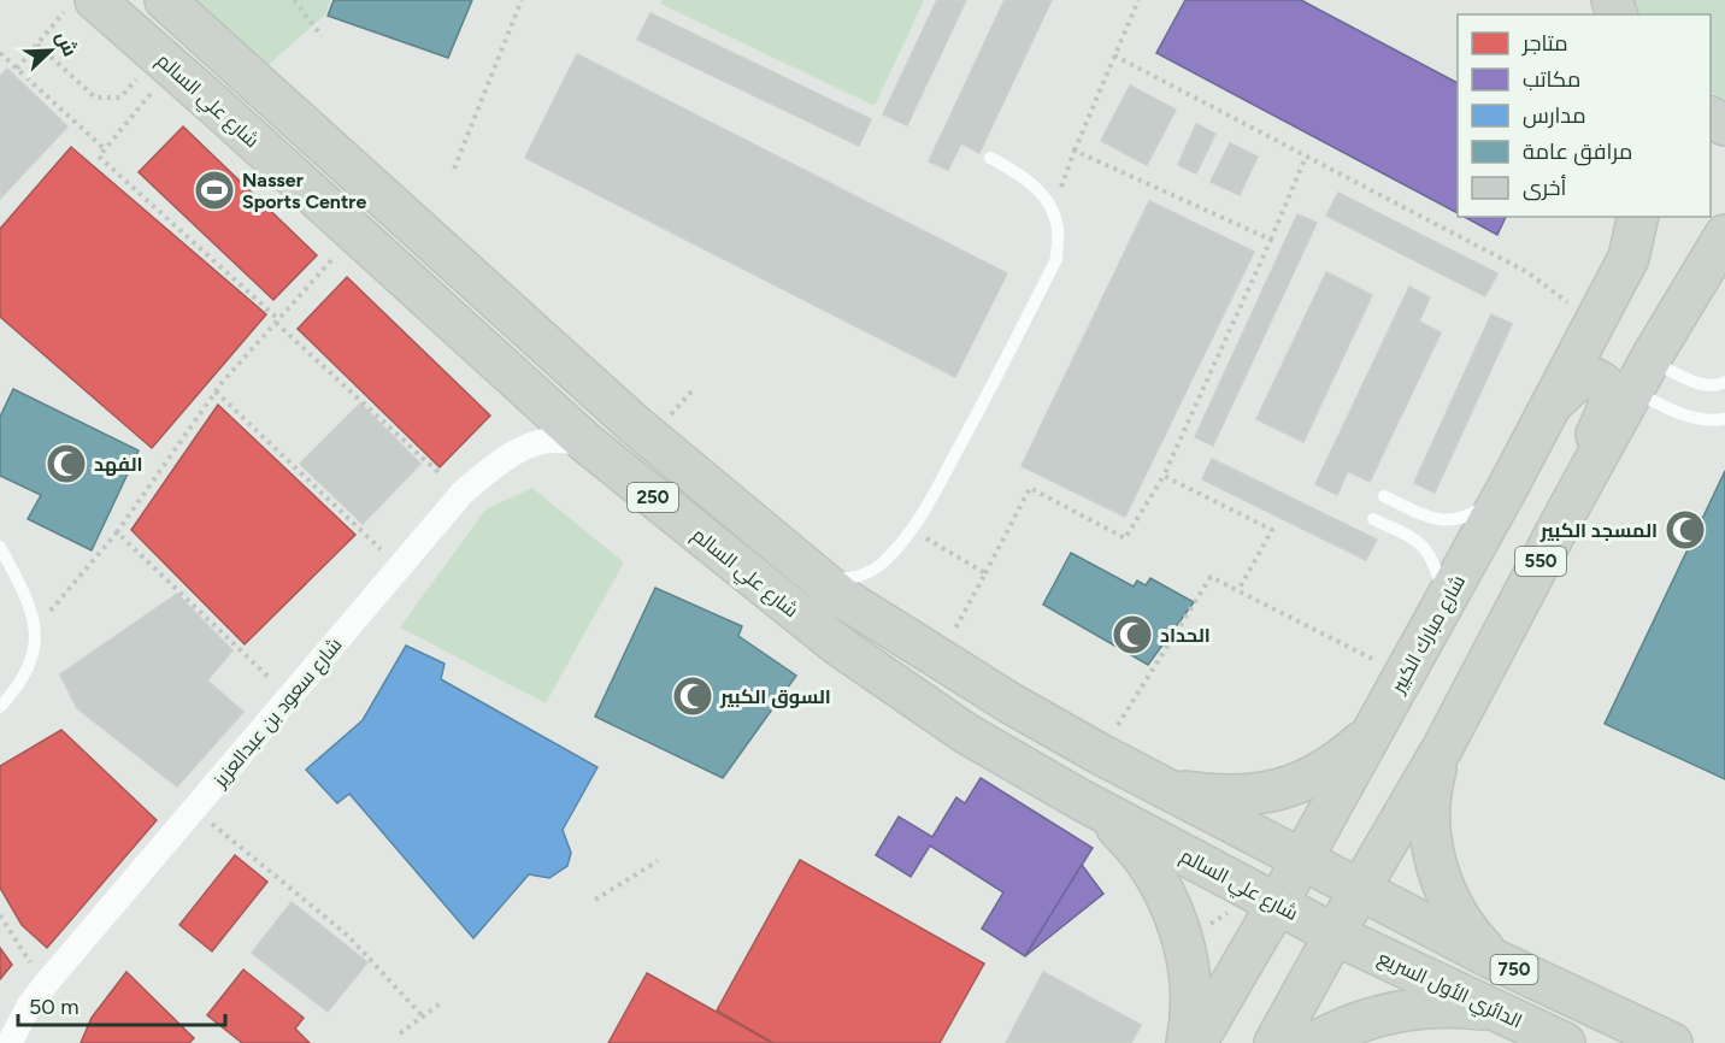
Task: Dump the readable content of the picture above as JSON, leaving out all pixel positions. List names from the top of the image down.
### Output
{
  "streets": {
    "main road": [
      "شارع علي السالم",
      "250",
      "550",
      "شارع مبارك الكبير",
      "750",
      "الدائري الأول السريع"
    ],
    "street": ["شارع سعود بن عبدالعزيز"]
  },
  "crossings": [
    ["شارع علي السالم", "550"],
    ["شارع علي السالم", "شارع مبارك الكبير"],
    ["شارع علي السالم", "شارع سعود بن عبدالعزيز"],
    ["شارع علي السالم", "الدائري الأول السريع"],
    ["250", "550"],
    ["250", "شارع مبارك الكبير"],
    ["250", "750"],
    ["550", "750"],
    ["550", "الدائري الأول السريع"]
  ],
  "places": {
    "sports": ["Nasser Sports Centre"],
    "mosque": [
      "الفهد",
      "المسجد الكبير",
      "الحداد",
      "السوق الكبير"
    ]
  },
  "legend": [
    "متاجر",
    "مكاتب",
    "مدارس",
    "مرافق عامة",
    "أخرى"
  ],
  "scale_bar": "50 m",
  "north": "top right"
}
